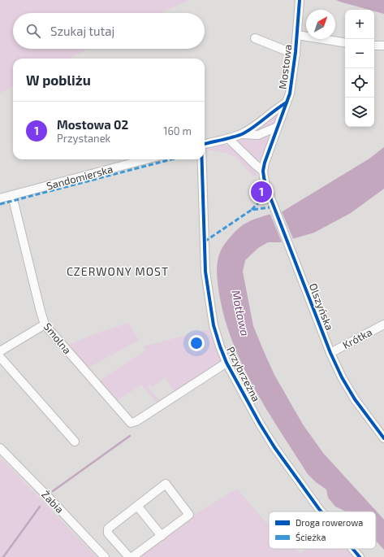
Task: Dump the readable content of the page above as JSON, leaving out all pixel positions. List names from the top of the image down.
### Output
{
  "streets": {
    "street": [
      "Mostowa",
      "Sandomierska",
      "Olszyńska",
      "Smolna",
      "Krótka",
      "Przybrzeżna",
      "Żabia"
    ]
  },
  "crossings": [
    ["Mostowa", "Olszyńska"],
    ["Sandomierska", "Smolna"],
    ["Olszyńska", "Krótka"],
    ["Smolna", "Przybrzeżna"]
  ],
  "districts": ["CZERWONY MOST"],
  "water": ["Motława"],
  "legend": ["Droga rowerowa", "Ścieżka"],
  "north": "top right",
  "page": {
    "map_buttons": ["+", "−"],
    "search": "Szukaj tutaj",
    "heading": "W pobliżu",
    "list": [
      {
        "mark": "1",
        "name": "Mostowa 02",
        "note": "Przystanek",
        "value": "160 m"
      }
    ],
    "pins": "1"
  }
}
